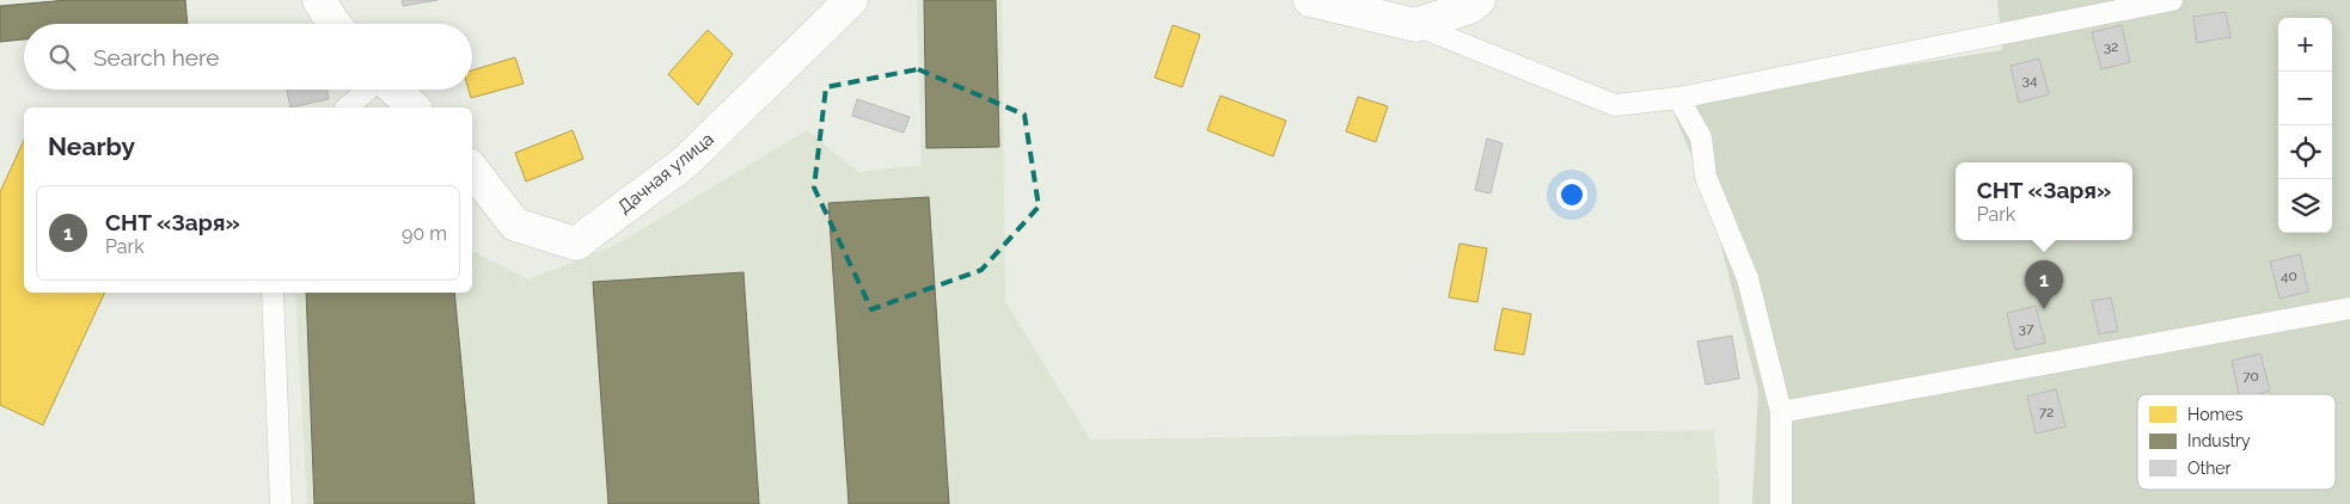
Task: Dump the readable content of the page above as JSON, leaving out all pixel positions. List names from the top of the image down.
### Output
{
  "streets": {
    "street": ["Дачная улица"]
  },
  "house_numbers": [
    "32",
    "34",
    "40",
    "37",
    "70",
    "72"
  ],
  "legend": ["Homes", "Industry", "Other"],
  "page": {
    "map_buttons": ["+", "−"],
    "search": "Search here",
    "heading": "Nearby",
    "popup": ["СНТ «Заря»", "Park"],
    "list": [
      {
        "mark": "1",
        "name": "СНТ «Заря»",
        "note": "Park",
        "value": "90 m"
      }
    ],
    "pins": "1"
  }
}
